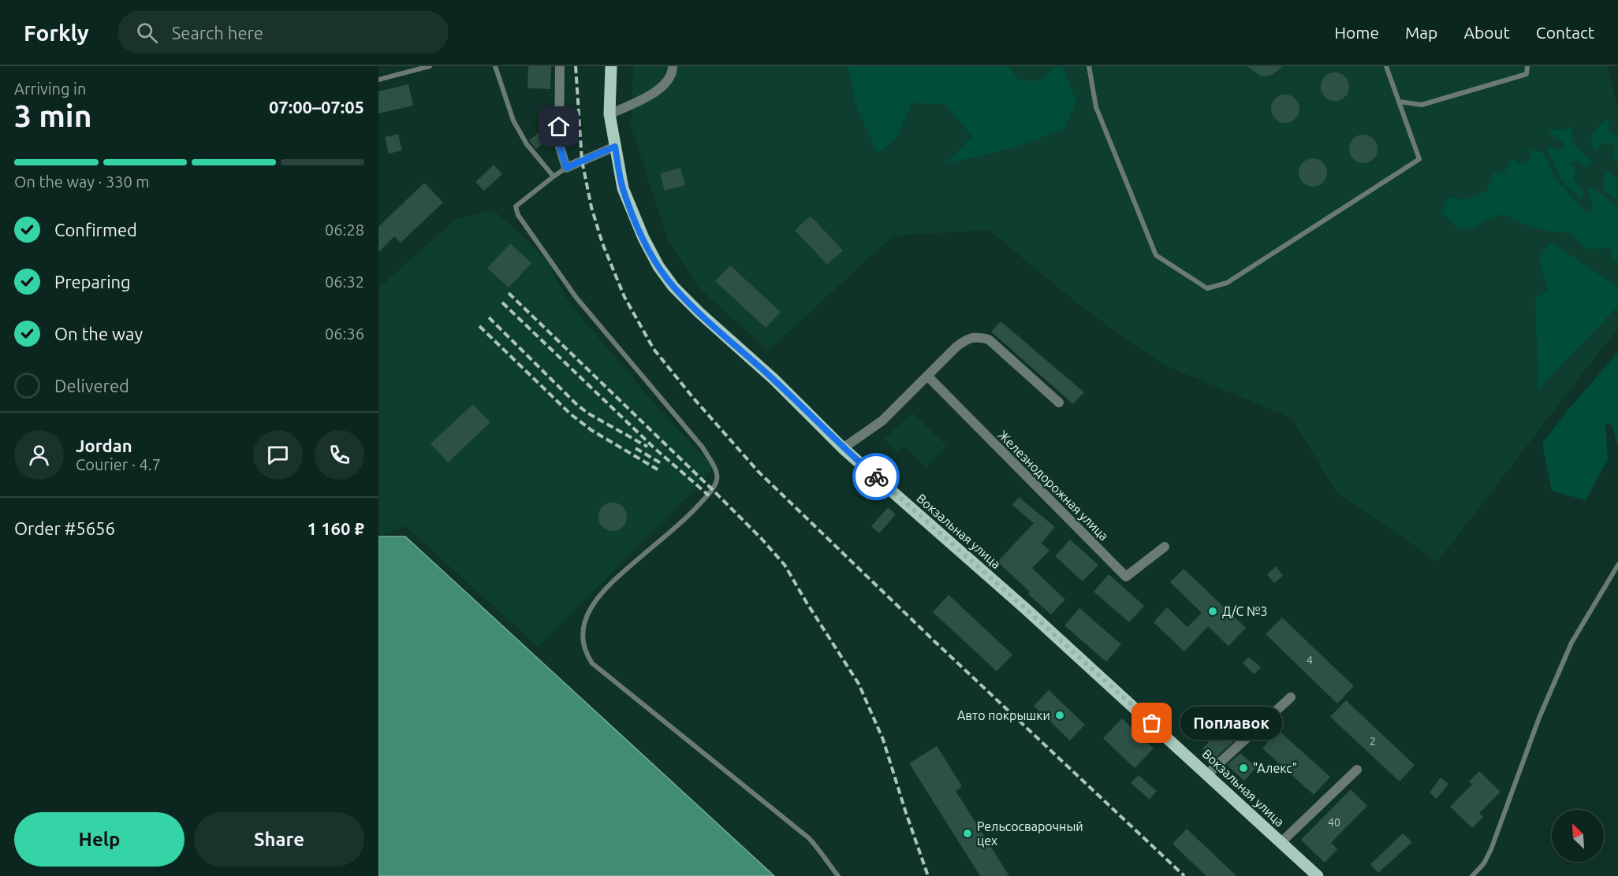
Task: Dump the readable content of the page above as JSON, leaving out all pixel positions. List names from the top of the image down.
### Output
{
  "streets": {
    "main road": ["Вокзальная улица"],
    "street": ["Железнодорожная улица"]
  },
  "places": [
    "Д/С №3",
    "Авто покрышки",
    "Поплавок",
    "\"Алекс\"",
    "Рельсосварочный цех"
  ],
  "house_numbers": ["4", "2", "40"],
  "north": "top left",
  "page": {
    "header": "Forkly",
    "search": "Search here",
    "nav": [
      "Home",
      "Map",
      "About",
      "Contact"
    ],
    "heading": ["3 min", "Arriving in", "07:00–07:05"],
    "panel": [
      "Jordan",
      "Courier · 4.7",
      "Order #5656",
      "1 160 ₽"
    ],
    "bar": "On the way · 330 m",
    "list": [
      ["Confirmed", "06:28"],
      ["Preparing", "06:32"],
      ["On the way", "06:36"],
      "Delivered"
    ],
    "bubble": "Поплавок",
    "buttons": ["Help", "Share"]
  }
}
